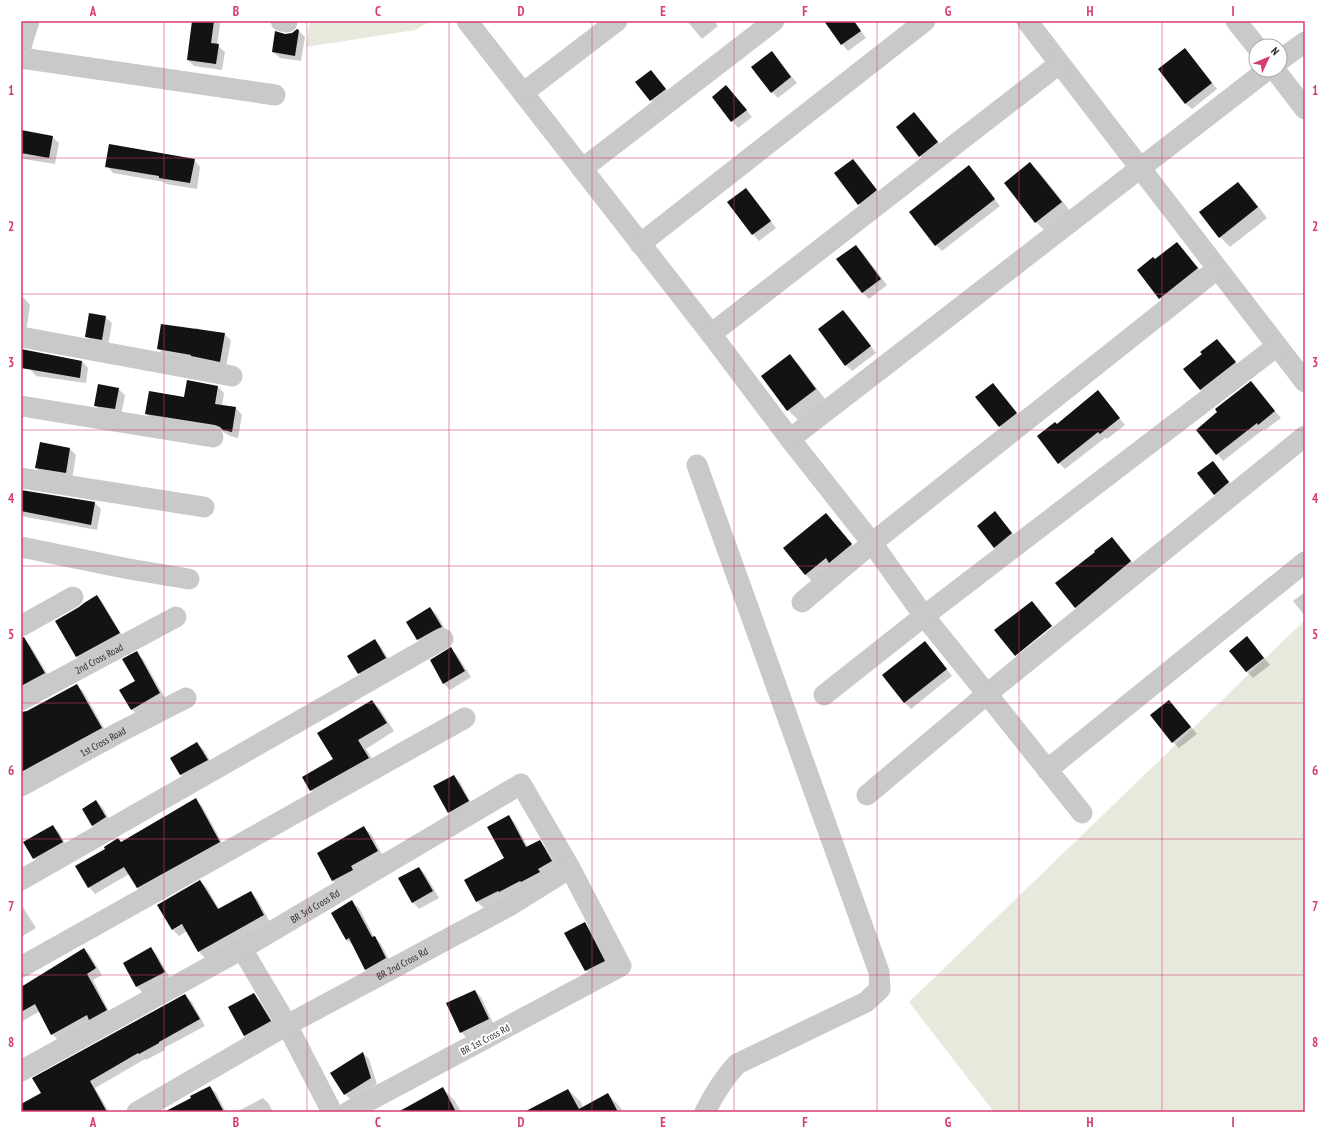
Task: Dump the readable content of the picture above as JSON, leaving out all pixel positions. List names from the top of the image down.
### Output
{
  "streets": {
    "street": [
      "2nd Cross Road",
      "1st Cross Road",
      "BR 3rd Cross Rd",
      "BR 2nd Cross Rd",
      "BR 1st Cross Rd"
    ]
  },
  "crossings": [
    ["BR 3rd Cross Rd", "BR 2nd Cross Rd"],
    ["BR 3rd Cross Rd", "BR 1st Cross Rd"],
    ["BR 2nd Cross Rd", "BR 1st Cross Rd"]
  ],
  "north": "top right",
  "grid": {
    "columns": [
      "A",
      "B",
      "C",
      "D",
      "E",
      "F",
      "G",
      "H",
      "I"
    ],
    "rows": [
      "1",
      "2",
      "3",
      "4",
      "5",
      "6",
      "7",
      "8"
    ]
  }
}
